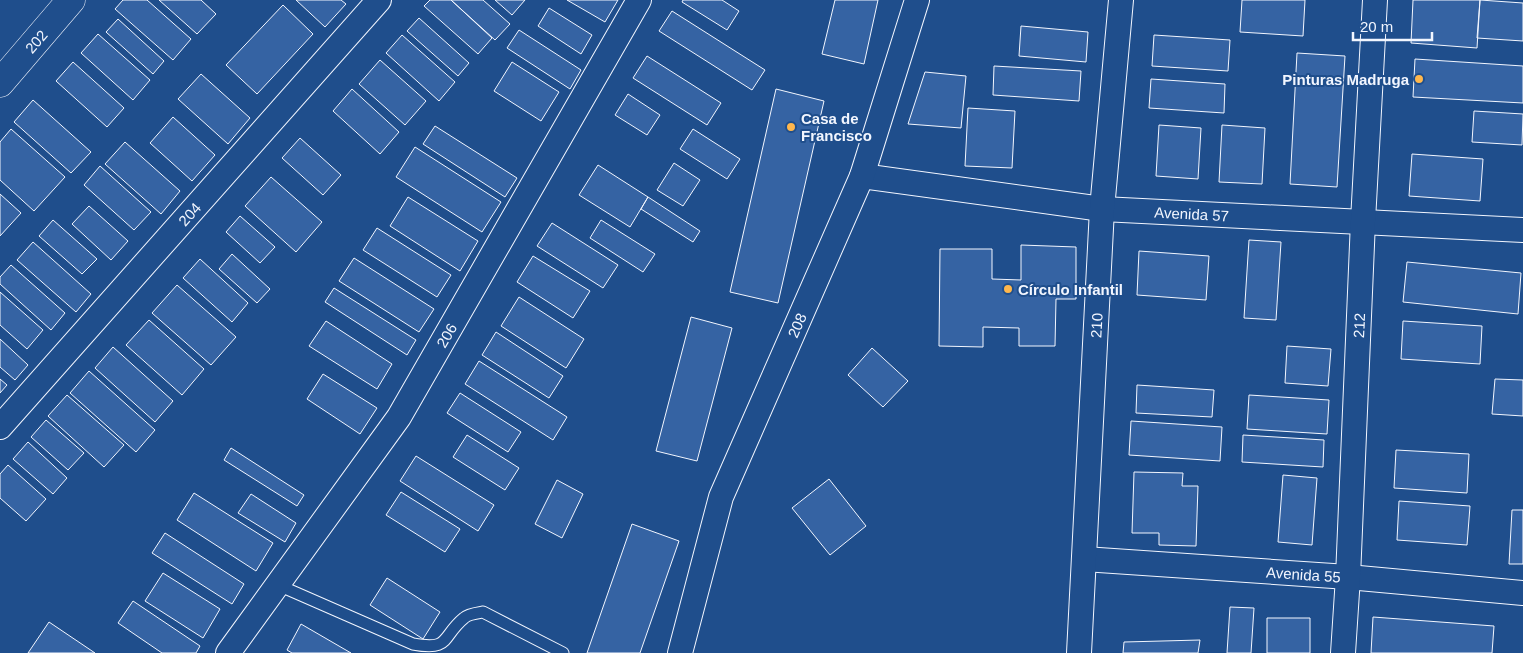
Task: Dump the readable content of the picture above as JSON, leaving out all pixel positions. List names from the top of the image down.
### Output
{
  "streets": {
    "street": [
      "202",
      "Avenida 57",
      "204",
      "208",
      "210",
      "212",
      "206",
      "Avenida 55"
    ]
  },
  "crossings": [
    ["Avenida 57", "208"],
    ["Avenida 57", "210"],
    ["Avenida 57", "212"],
    ["210", "Avenida 55"],
    ["212", "Avenida 55"]
  ],
  "places": ["Pinturas Madruga", "Casa de Francisco", "Círculo Infantil"],
  "scale_bar": "20 m"
}
